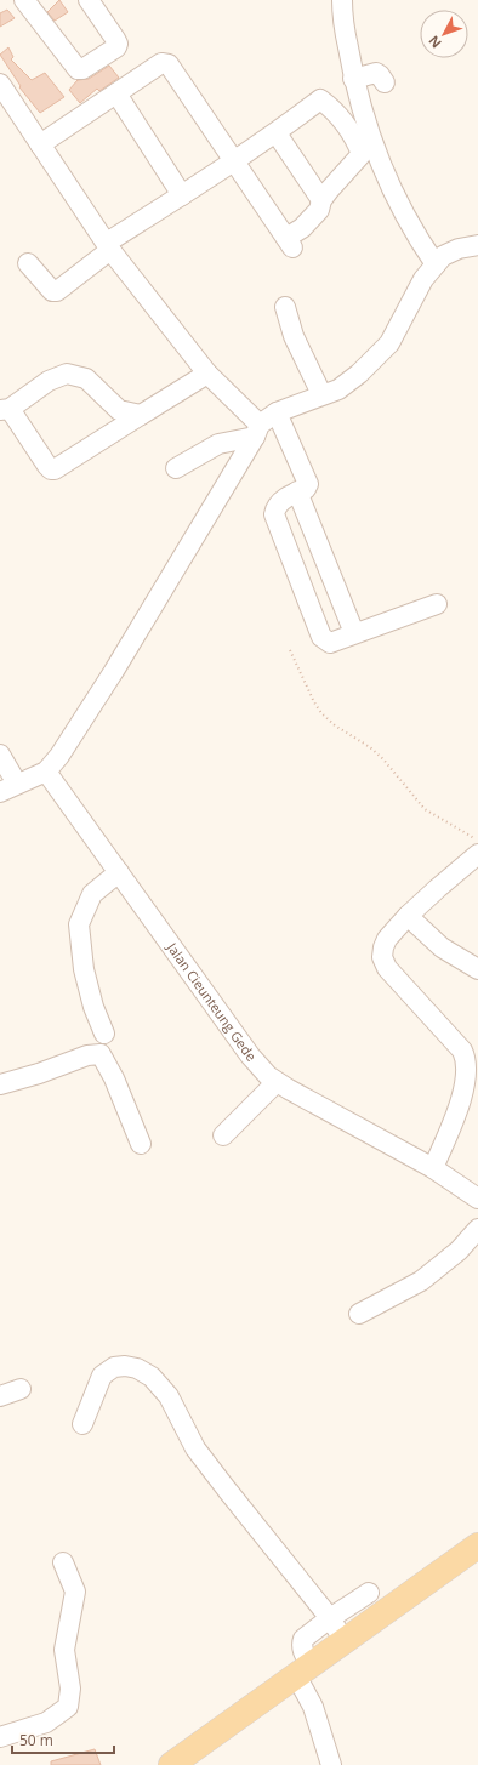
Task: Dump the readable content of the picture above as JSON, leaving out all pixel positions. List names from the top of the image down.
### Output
{
  "streets": {
    "street": ["Jalan Cieunteung Gede"]
  },
  "scale_bar": "50 m",
  "north": "bottom left"
}
